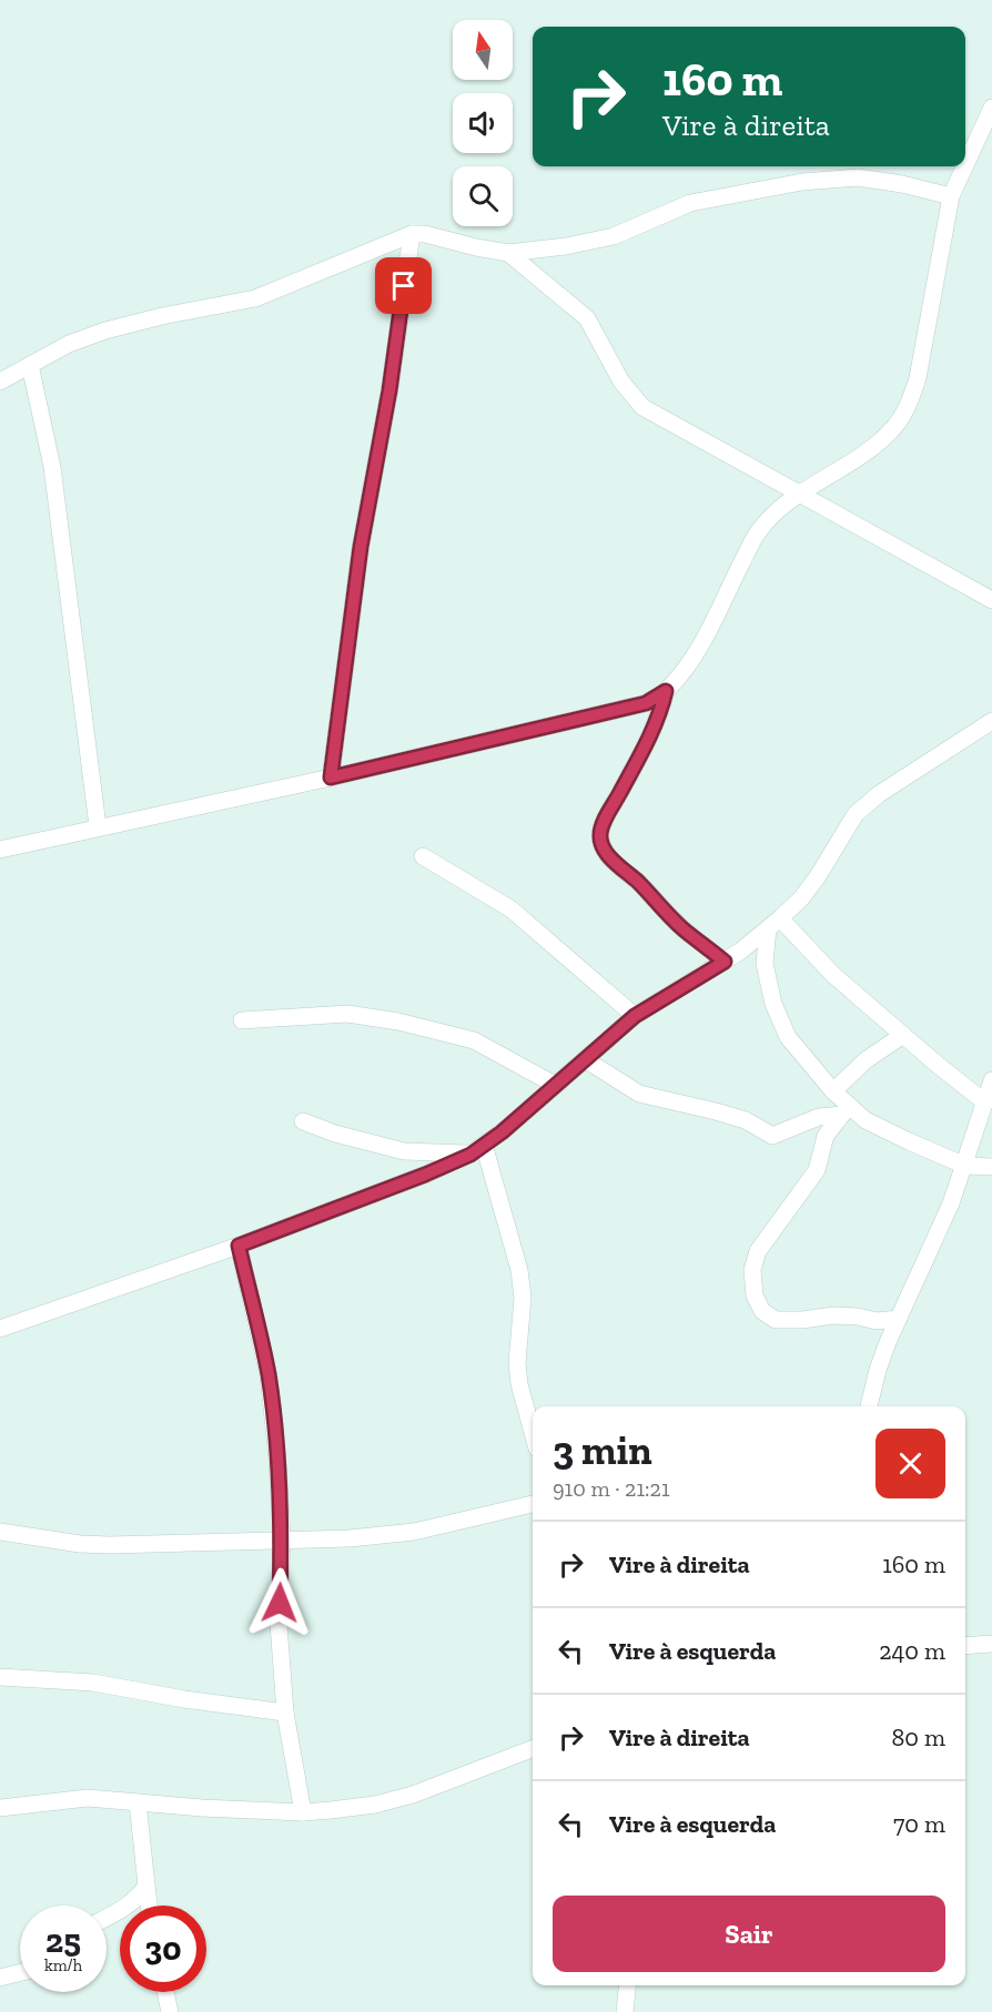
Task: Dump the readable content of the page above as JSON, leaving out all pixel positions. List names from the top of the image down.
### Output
{
  "north": "top",
  "page": {
    "turn": ["160 m", "Vire à direita"],
    "heading": ["3 min", "910 m · 21:21"],
    "list": [
      {
        "name": "Vire à direita",
        "value": "160 m"
      },
      {
        "name": "Vire à esquerda",
        "value": "240 m"
      },
      {
        "name": "Vire à direita",
        "value": "80 m"
      },
      {
        "name": "Vire à esquerda",
        "value": "70 m"
      }
    ],
    "buttons": "Sair",
    "speed": "25 km/h",
    "limit": "30"
  }
}
